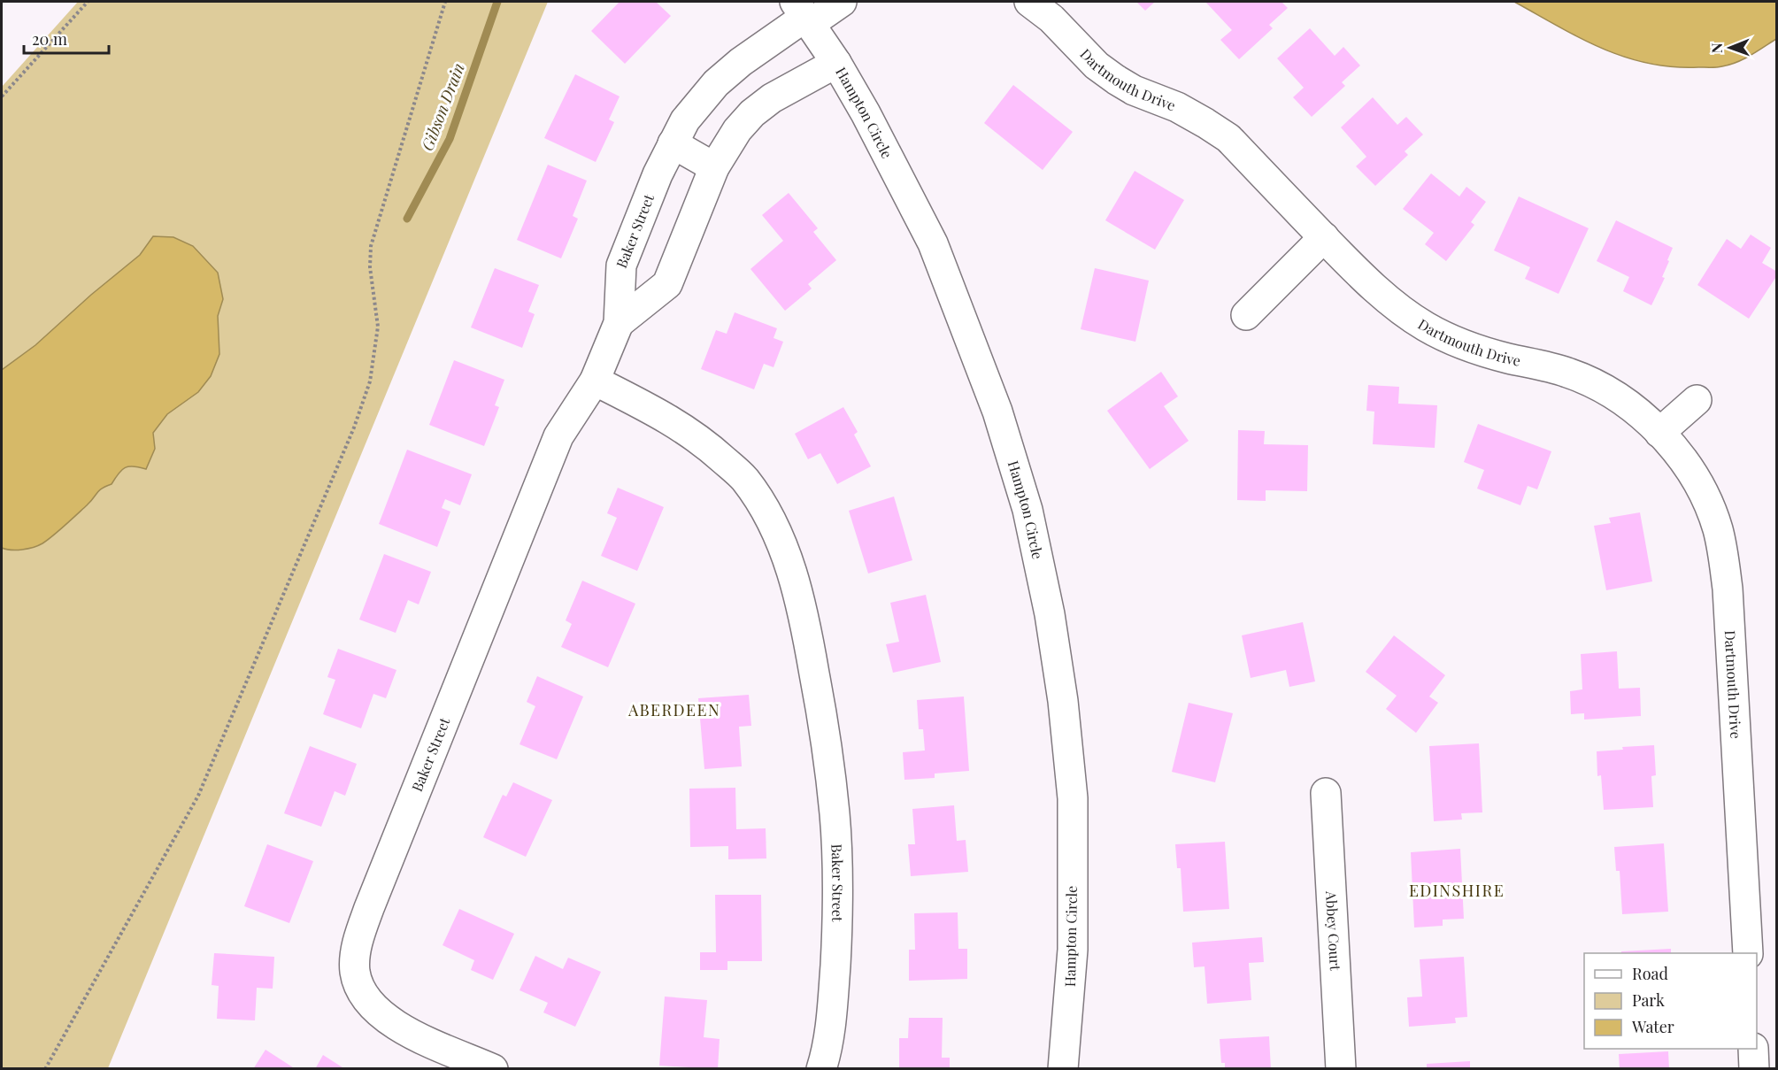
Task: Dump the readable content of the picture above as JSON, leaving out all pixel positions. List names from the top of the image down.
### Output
{
  "streets": {
    "street": [
      "Dartmouth Drive",
      "Hampton Circle",
      "Baker Street",
      "Abbey Court"
    ]
  },
  "crossings": [
    ["Hampton Circle", "Baker Street"]
  ],
  "districts": ["ABERDEEN", "EDINSHIRE"],
  "water": ["Gibson Drain"],
  "legend": ["Road", "Park", "Water"],
  "scale_bar": "20 m",
  "north": "left"
}
